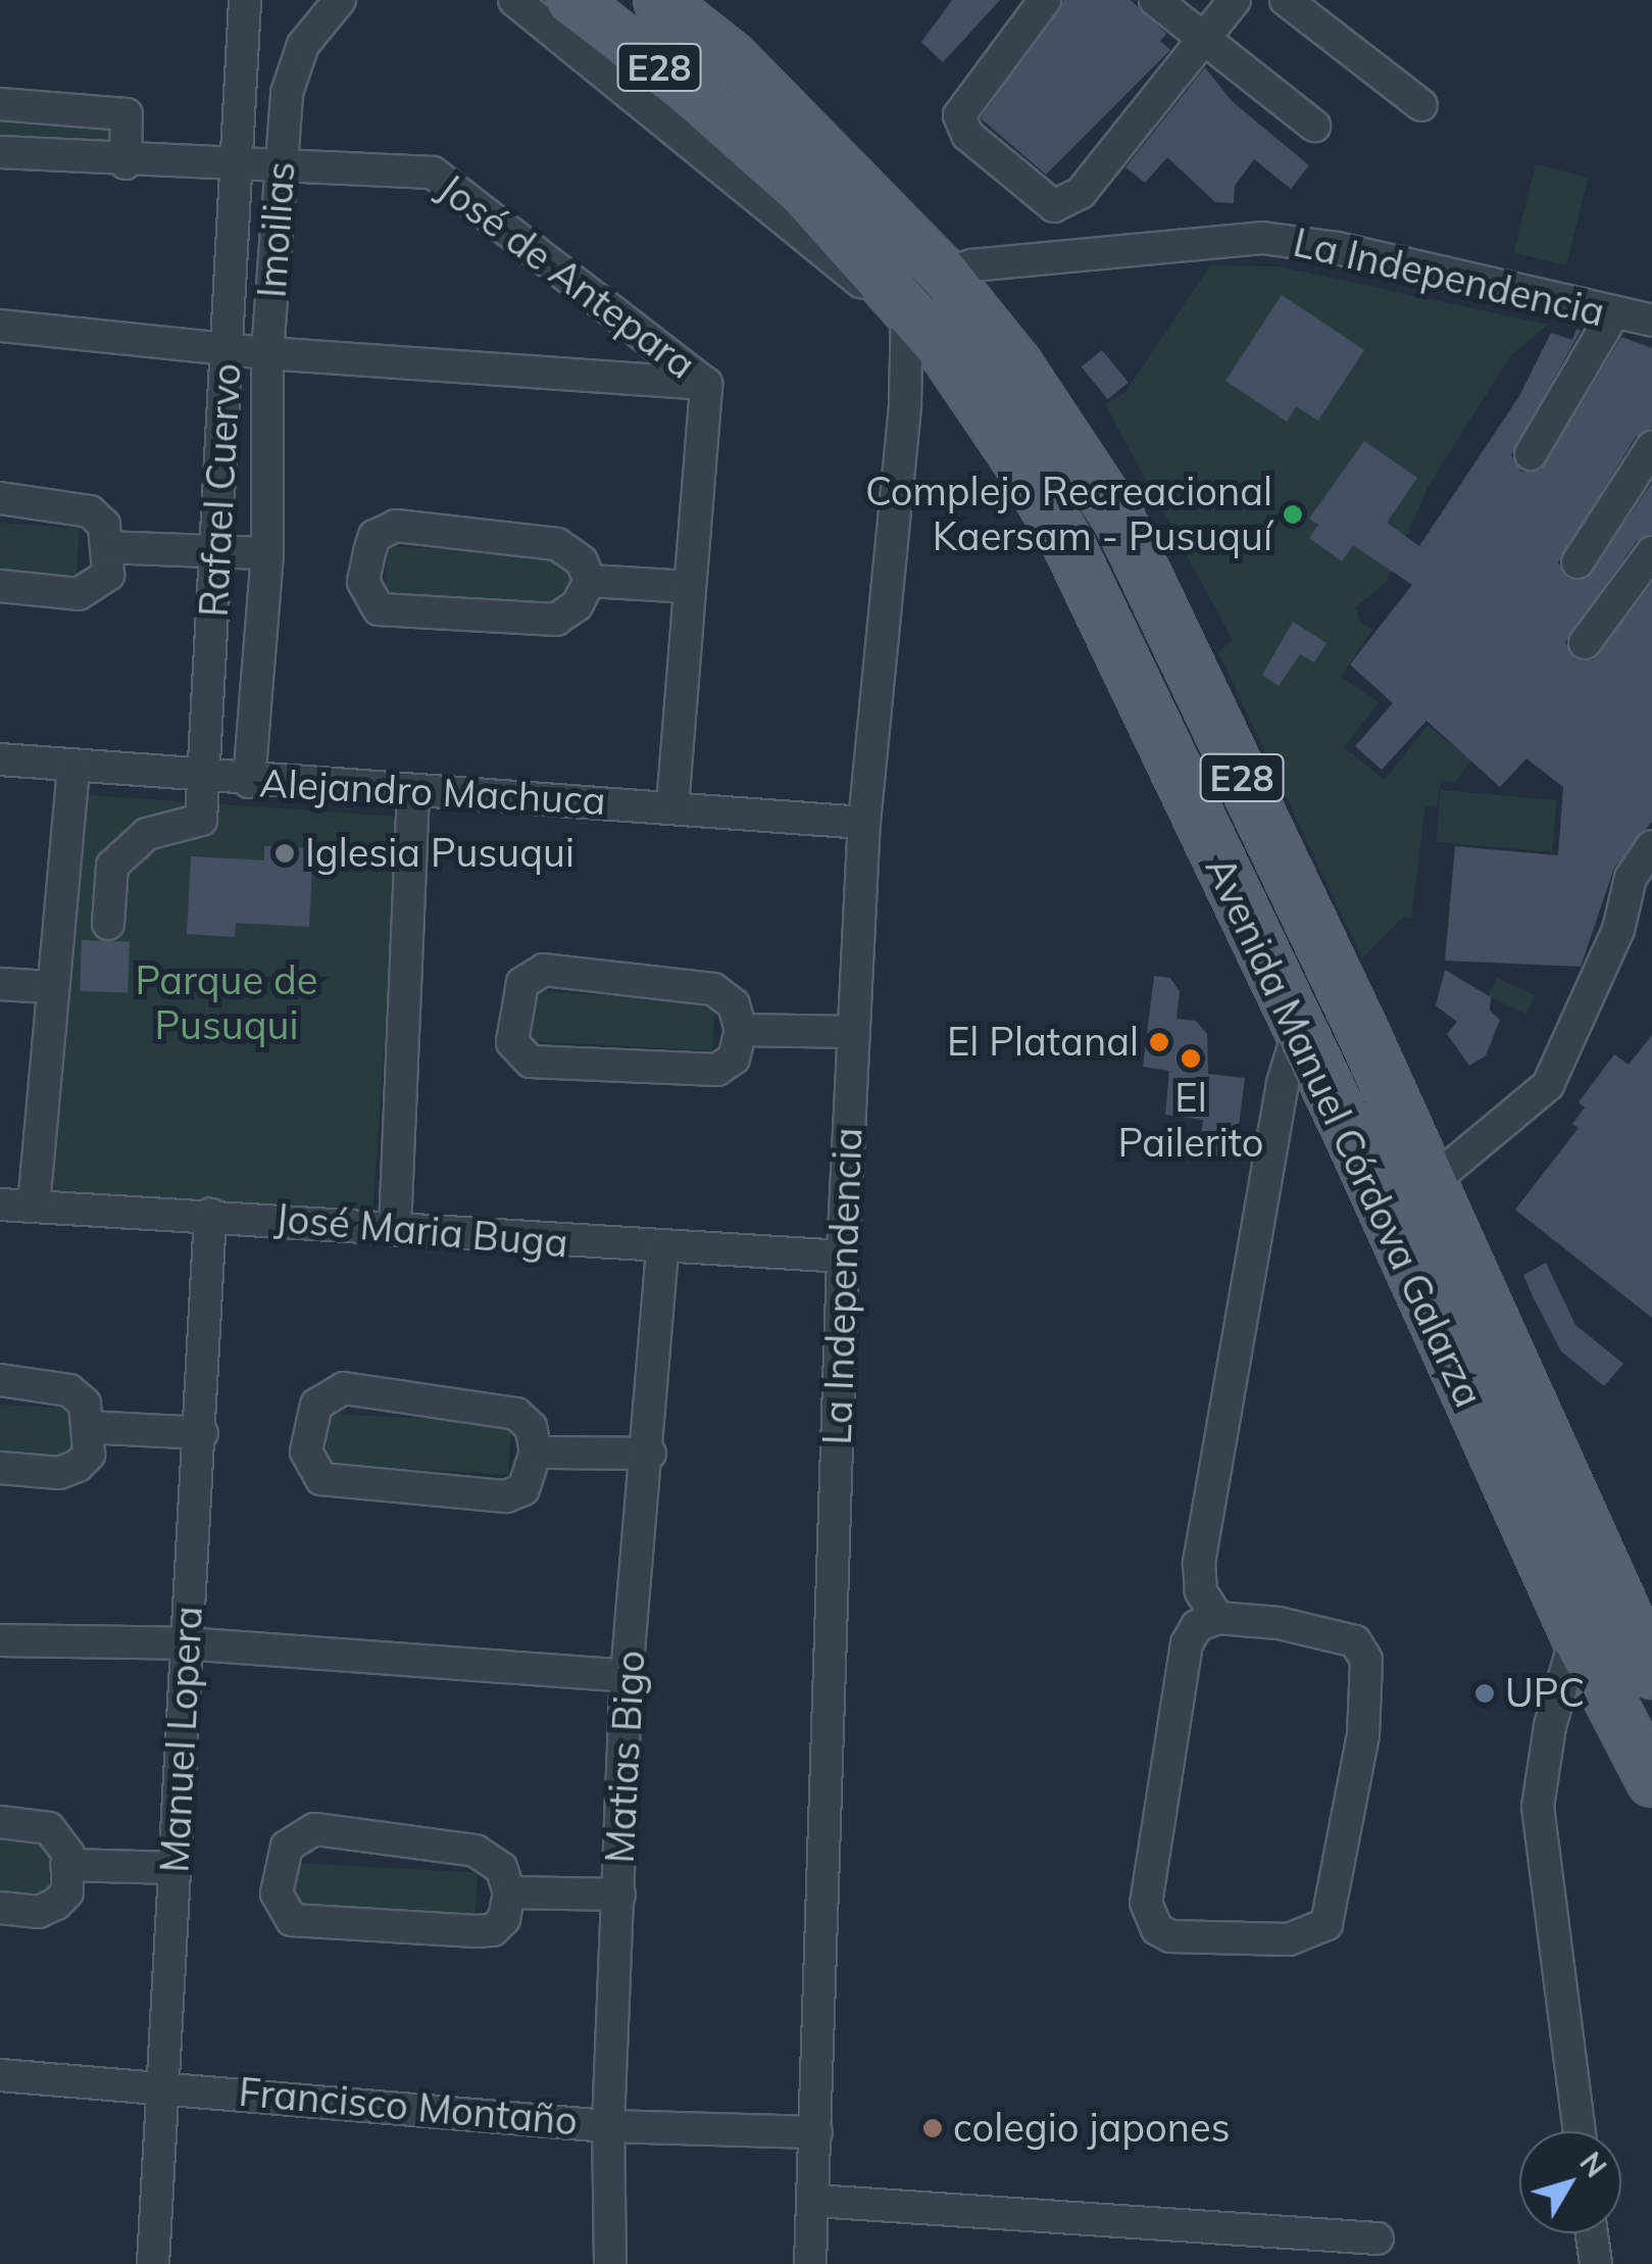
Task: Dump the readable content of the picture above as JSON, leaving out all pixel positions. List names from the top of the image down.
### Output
{
  "streets": {
    "main road": ["E28", "Avenida Manuel Córdova Galarza"],
    "street": [
      "Imoilias",
      "José de Antepara",
      "La Independencia",
      "Rafael Cuervo",
      "Alejandro Machuca",
      "José Maria Buga",
      "Manuel Lopera",
      "Matias Bigo",
      "Francisco Montaño"
    ]
  },
  "crossings": [
    ["Imoilias", "José de Antepara"],
    ["Imoilias", "Alejandro Machuca"],
    ["José de Antepara", "Rafael Cuervo"],
    ["José de Antepara", "Alejandro Machuca"],
    ["La Independencia", "Alejandro Machuca"],
    ["La Independencia", "Avenida Manuel Córdova Galarza"],
    ["La Independencia", "José Maria Buga"],
    ["La Independencia", "Francisco Montaño"],
    ["Rafael Cuervo", "Alejandro Machuca"],
    ["José Maria Buga", "Manuel Lopera"],
    ["José Maria Buga", "Matias Bigo"],
    ["Manuel Lopera", "Francisco Montaño"],
    ["Matias Bigo", "Francisco Montaño"]
  ],
  "parks": ["Parque de Pusuqui"],
  "places": [
    "Complejo Recreacional Kaersam - Pusuquí",
    "Iglesia Pusuqui",
    "El Platanal",
    "El Pailerito",
    "UPC",
    "colegio japones"
  ],
  "north": "top right"
}
